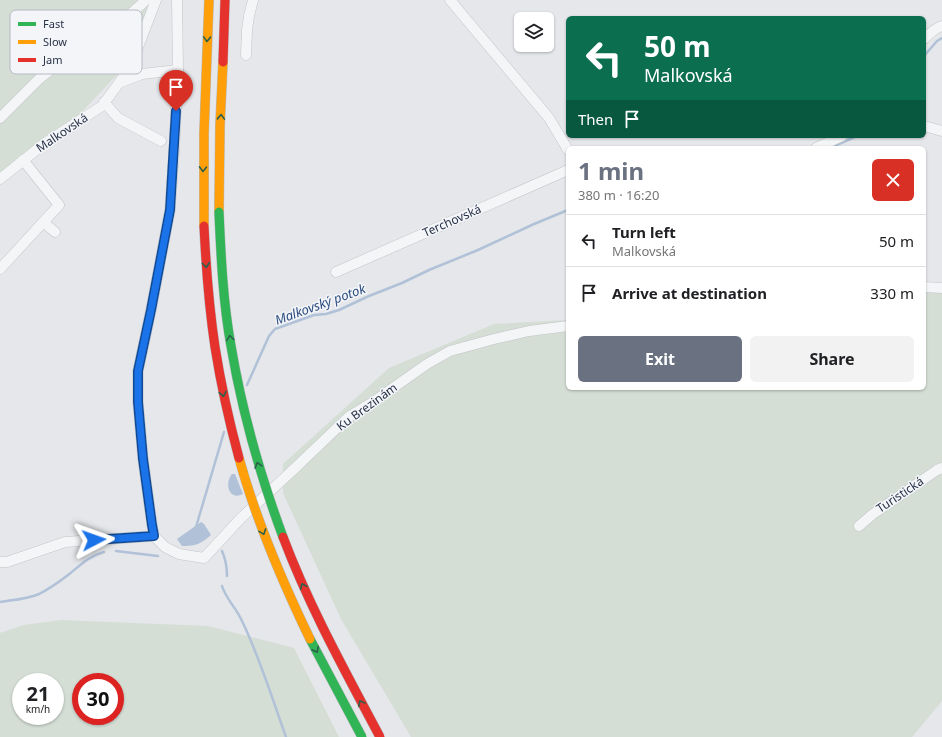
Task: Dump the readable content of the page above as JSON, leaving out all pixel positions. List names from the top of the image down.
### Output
{
  "streets": {
    "street": [
      "Malkovská",
      "Terchovská",
      "Ku Brezinám",
      "Turistická"
    ]
  },
  "water": ["Malkovský potok"],
  "legend": ["Fast", "Slow", "Jam"],
  "page": {
    "turn": ["50 m", "Malkovská"],
    "then": "Then",
    "heading": ["1 min", "380 m · 16:20"],
    "list": [
      {
        "name": "Turn left",
        "note": "Malkovská",
        "value": "50 m"
      },
      {
        "name": "Arrive at destination",
        "value": "330 m"
      }
    ],
    "buttons": ["Exit", "Share"],
    "speed": "21 km/h",
    "limit": "30"
  }
}
